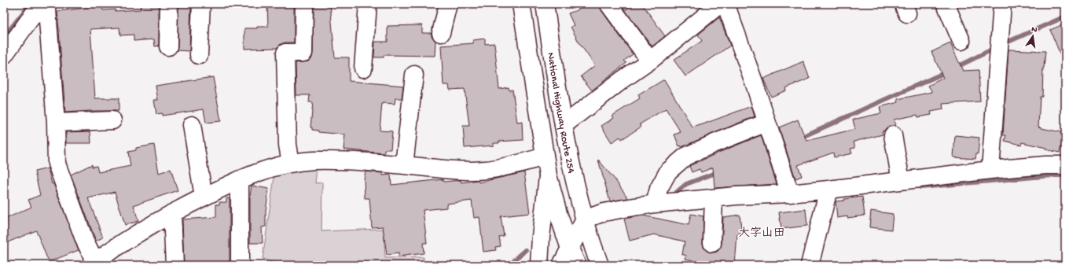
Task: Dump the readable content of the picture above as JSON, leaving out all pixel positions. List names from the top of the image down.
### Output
{
  "streets": {
    "main road": ["National Highway Route 254"]
  },
  "districts": ["大字山田"],
  "north": "top"
}
